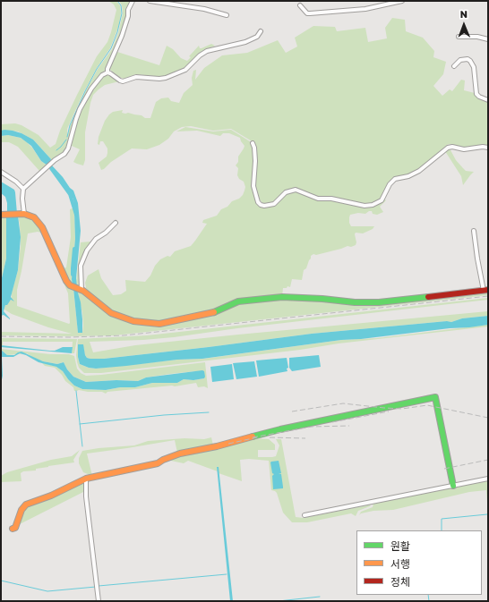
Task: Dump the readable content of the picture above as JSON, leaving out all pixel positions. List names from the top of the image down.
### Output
{
  "legend": ["원활", "서행", "정체"],
  "north": "top"
}
